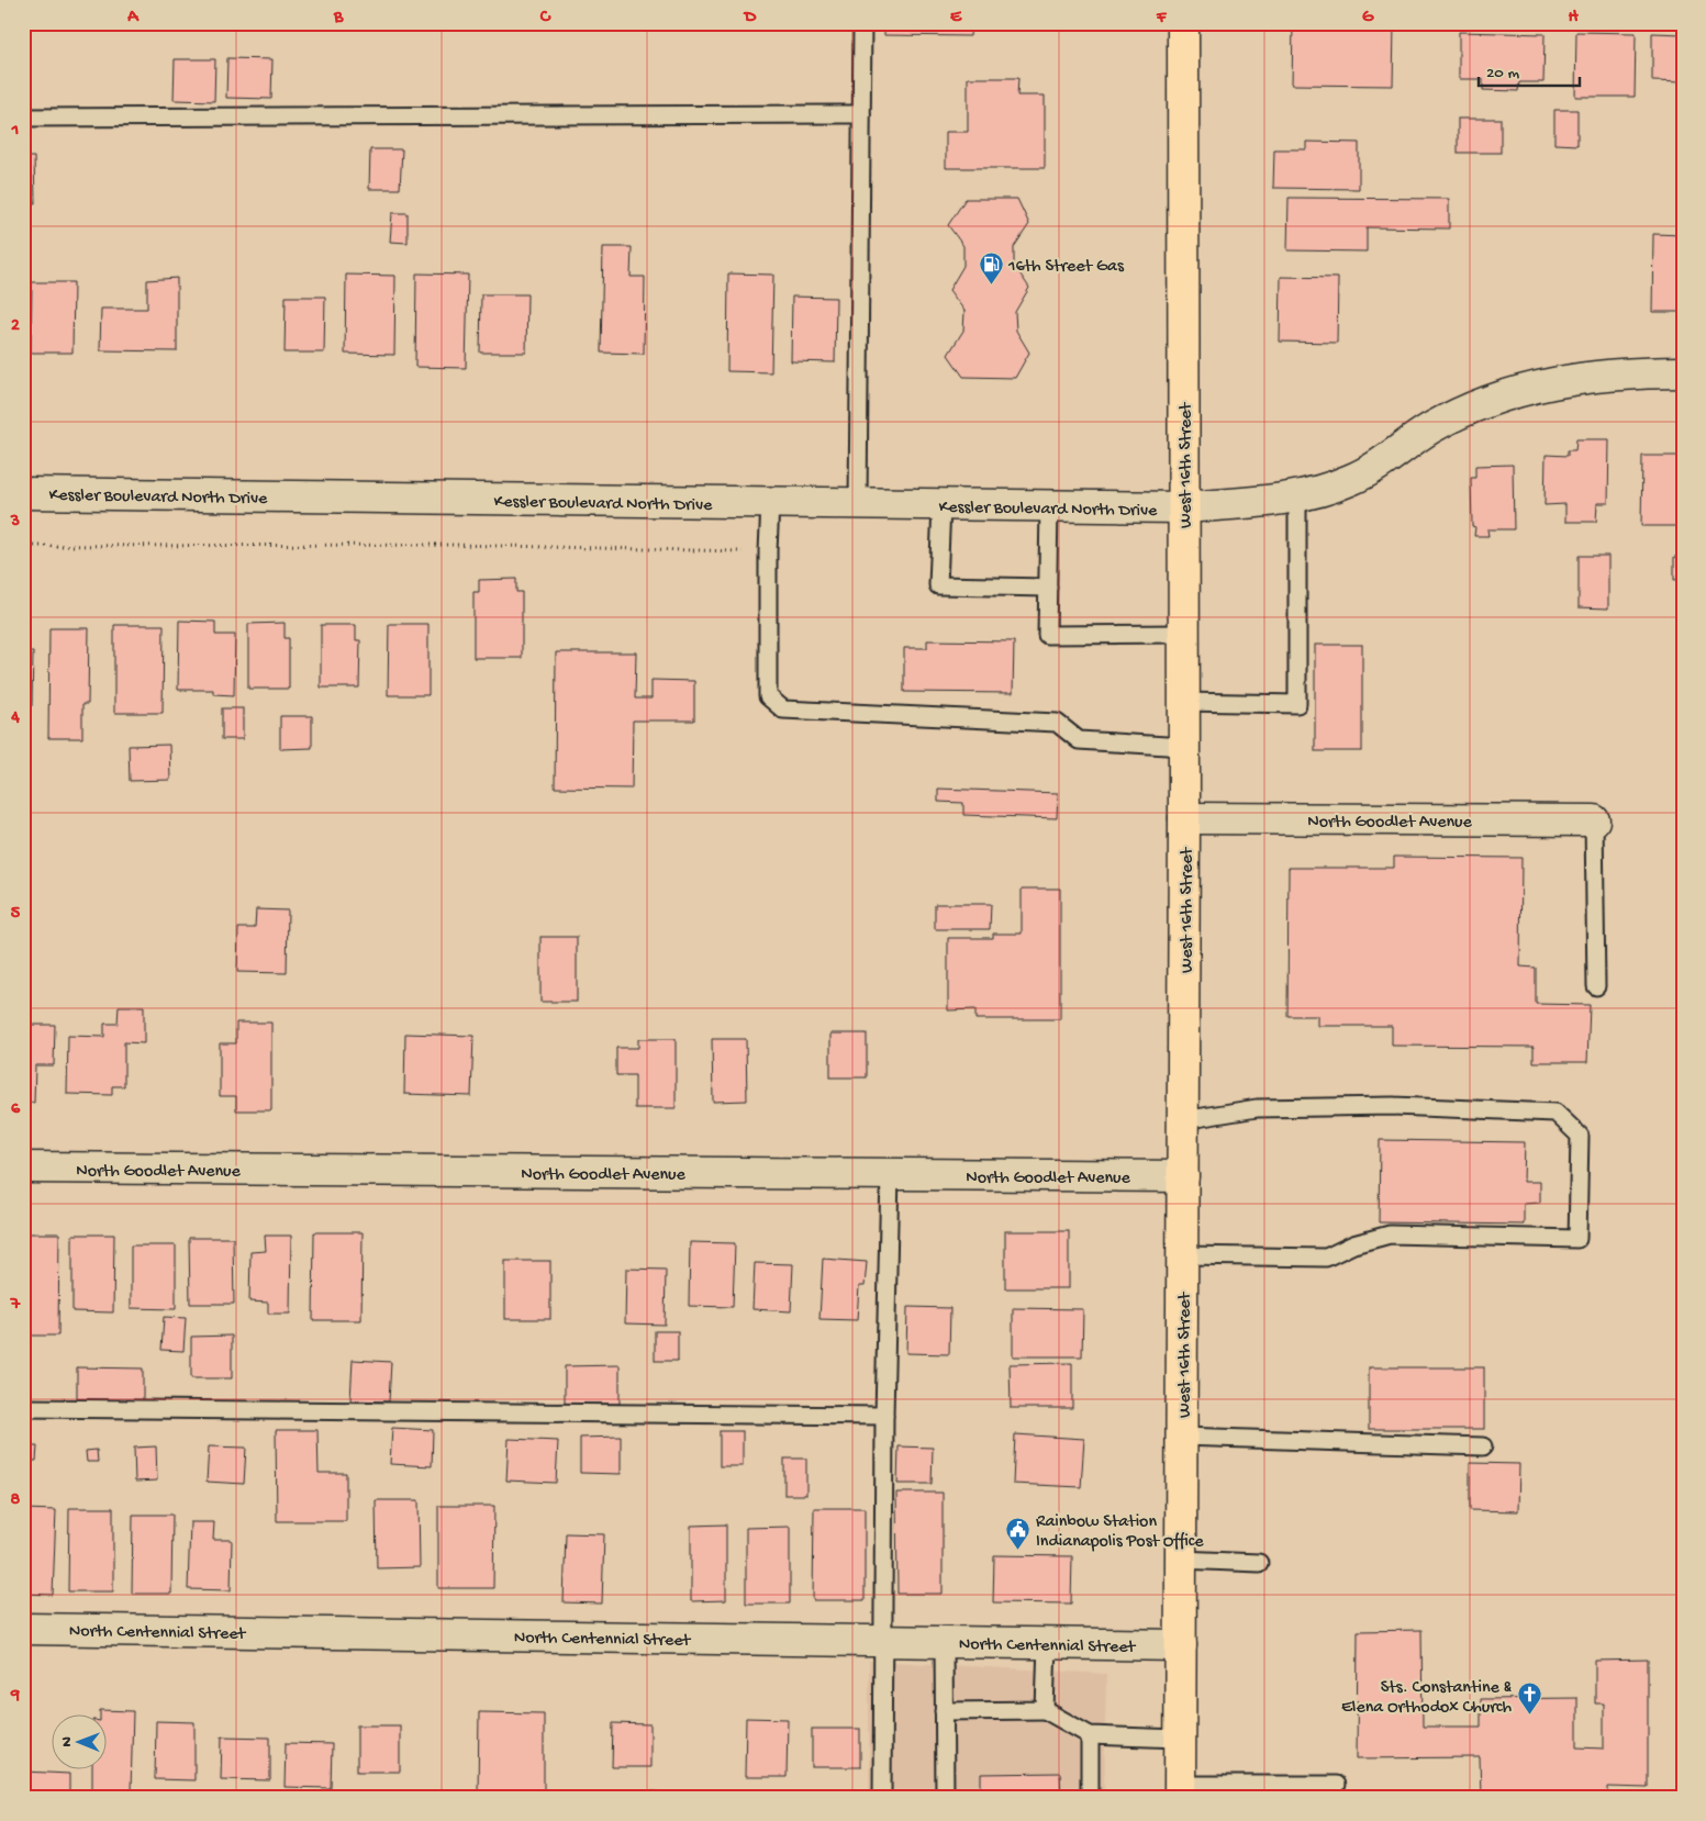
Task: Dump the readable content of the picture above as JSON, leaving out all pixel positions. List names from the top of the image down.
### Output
{
  "streets": {
    "main road": ["West 16th Street"],
    "street": ["Kessler Boulevard North Drive", "North Goodlet Avenue", "North Centennial Street"]
  },
  "crossings": [
    ["West 16th Street", "Kessler Boulevard North Drive"],
    ["West 16th Street", "North Goodlet Avenue"],
    ["West 16th Street", "North Centennial Street"]
  ],
  "places": {
    "fuel station": ["16th Street Gas"],
    "public building": ["Rainbow Station Indianapolis Post Office"],
    "church": ["Sts. Constantine & Elena Orthodox Church"]
  },
  "scale_bar": "20 m",
  "north": "left",
  "grid": {
    "columns": [
      "A",
      "B",
      "C",
      "D",
      "E",
      "F",
      "G",
      "H"
    ],
    "rows": [
      "1",
      "2",
      "3",
      "4",
      "5",
      "6",
      "7",
      "8",
      "9"
    ]
  }
}
